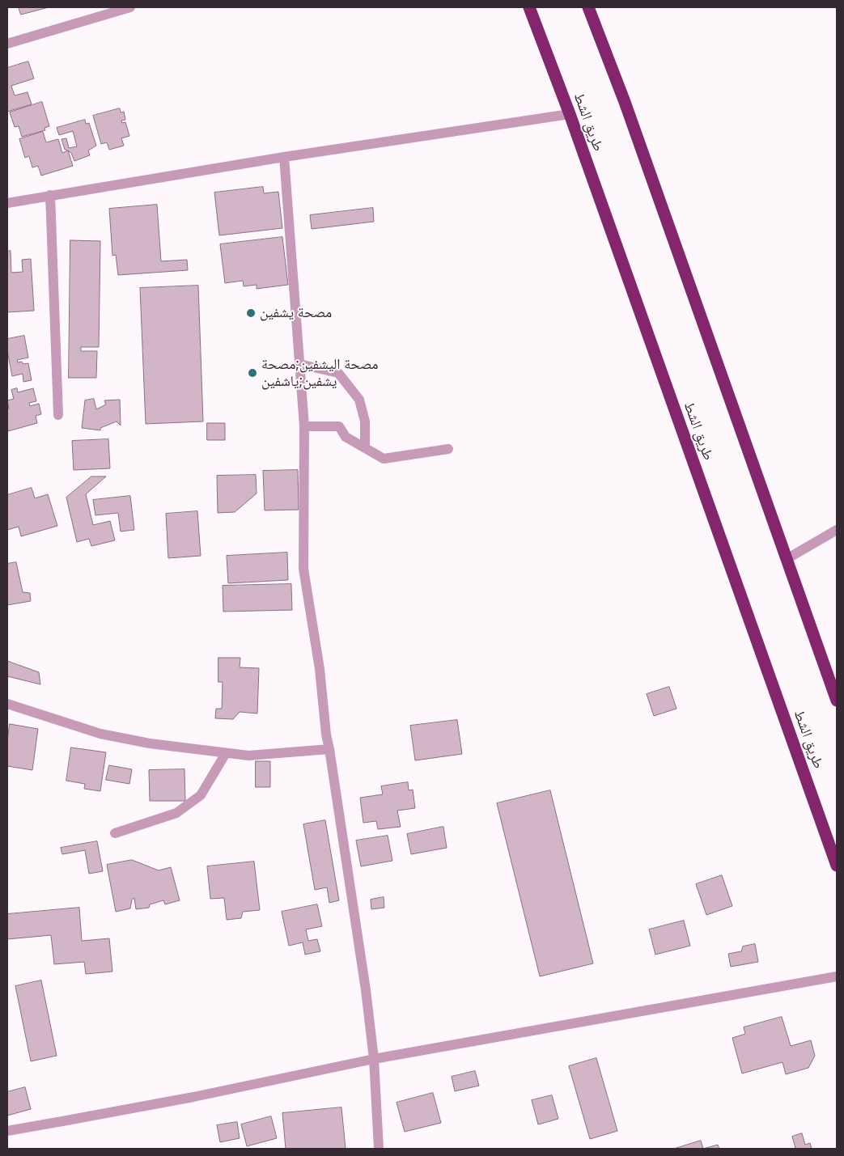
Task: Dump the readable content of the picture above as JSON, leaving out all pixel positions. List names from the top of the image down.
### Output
{
  "streets": {
    "highway": ["طريق الشط"]
  },
  "places": ["مصحة يشفين", "مصحة اليشفين;مصحة يشفين;ياشفين"]
}
